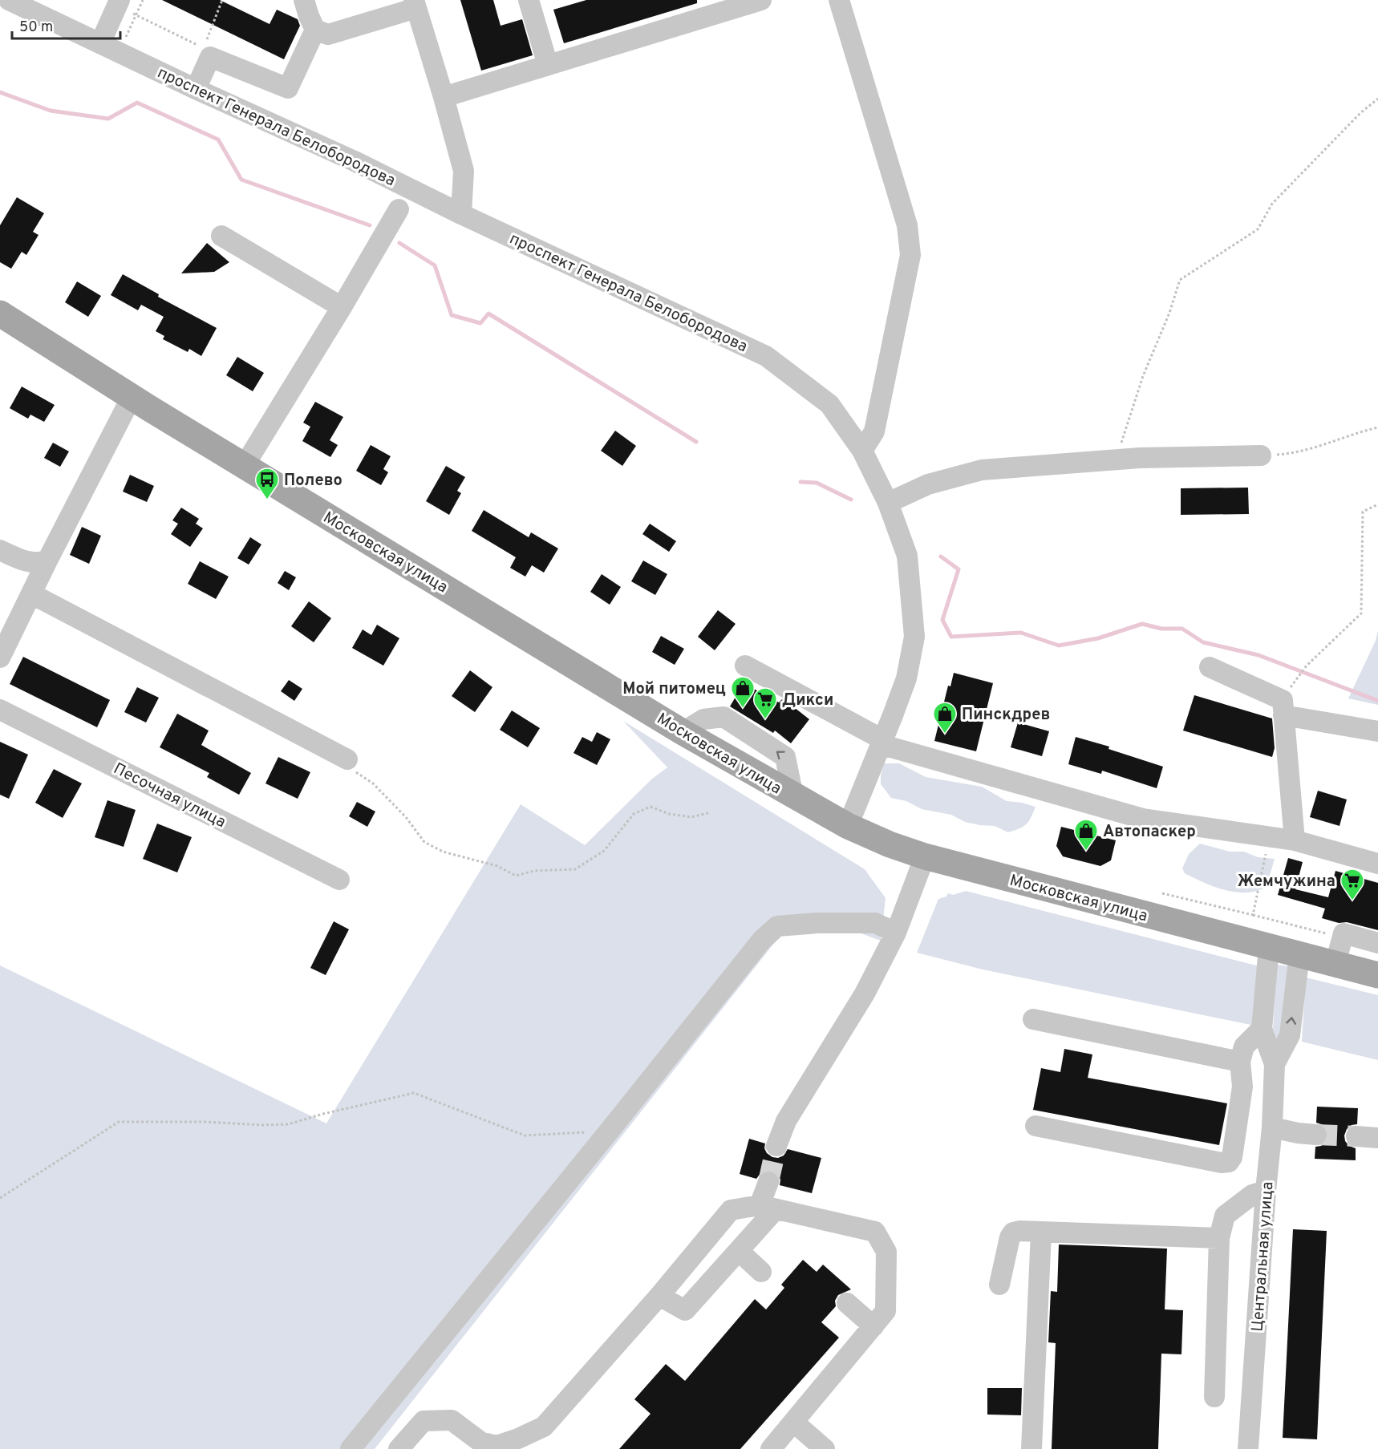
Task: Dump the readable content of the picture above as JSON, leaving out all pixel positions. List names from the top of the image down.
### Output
{
  "streets": {
    "main road": ["Московская улица"],
    "street": ["проспект Генерала Белобородова", "Песочная улица", "Центральная улица"]
  },
  "crossings": [
    ["проспект Генерала Белобородова", "Московская улица"]
  ],
  "places": {
    "bus stop": ["Полево"],
    "shop": ["Мой питомец", "Пинскдрев", "Автопаскер"],
    "supermarket": ["Дикси", "Жемчужина"]
  },
  "scale_bar": "50 m"
}
